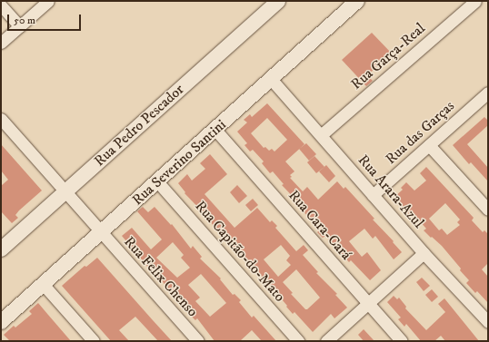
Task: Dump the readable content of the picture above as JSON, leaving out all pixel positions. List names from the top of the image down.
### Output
{
  "streets": {
    "street": [
      "Rua Garça-Real",
      "Rua Pedro Pescador",
      "Rua das Garças",
      "Rua Severino Santini",
      "Rua Arara-Azul",
      "Rua Cara-Cará",
      "Rua Capitão-do-Mato",
      "Rua Felix Chenso"
    ]
  },
  "crossings": [
    ["Rua Garça-Real", "Rua Arara-Azul"],
    ["Rua Pedro Pescador", "Rua Felix Chenso"],
    ["Rua das Garças", "Rua Arara-Azul"],
    ["Rua Severino Santini", "Rua Arara-Azul"],
    ["Rua Severino Santini", "Rua Cara-Cará"],
    ["Rua Severino Santini", "Rua Capitão-do-Mato"],
    ["Rua Severino Santini", "Rua Felix Chenso"]
  ],
  "scale_bar": "50 m"
}
